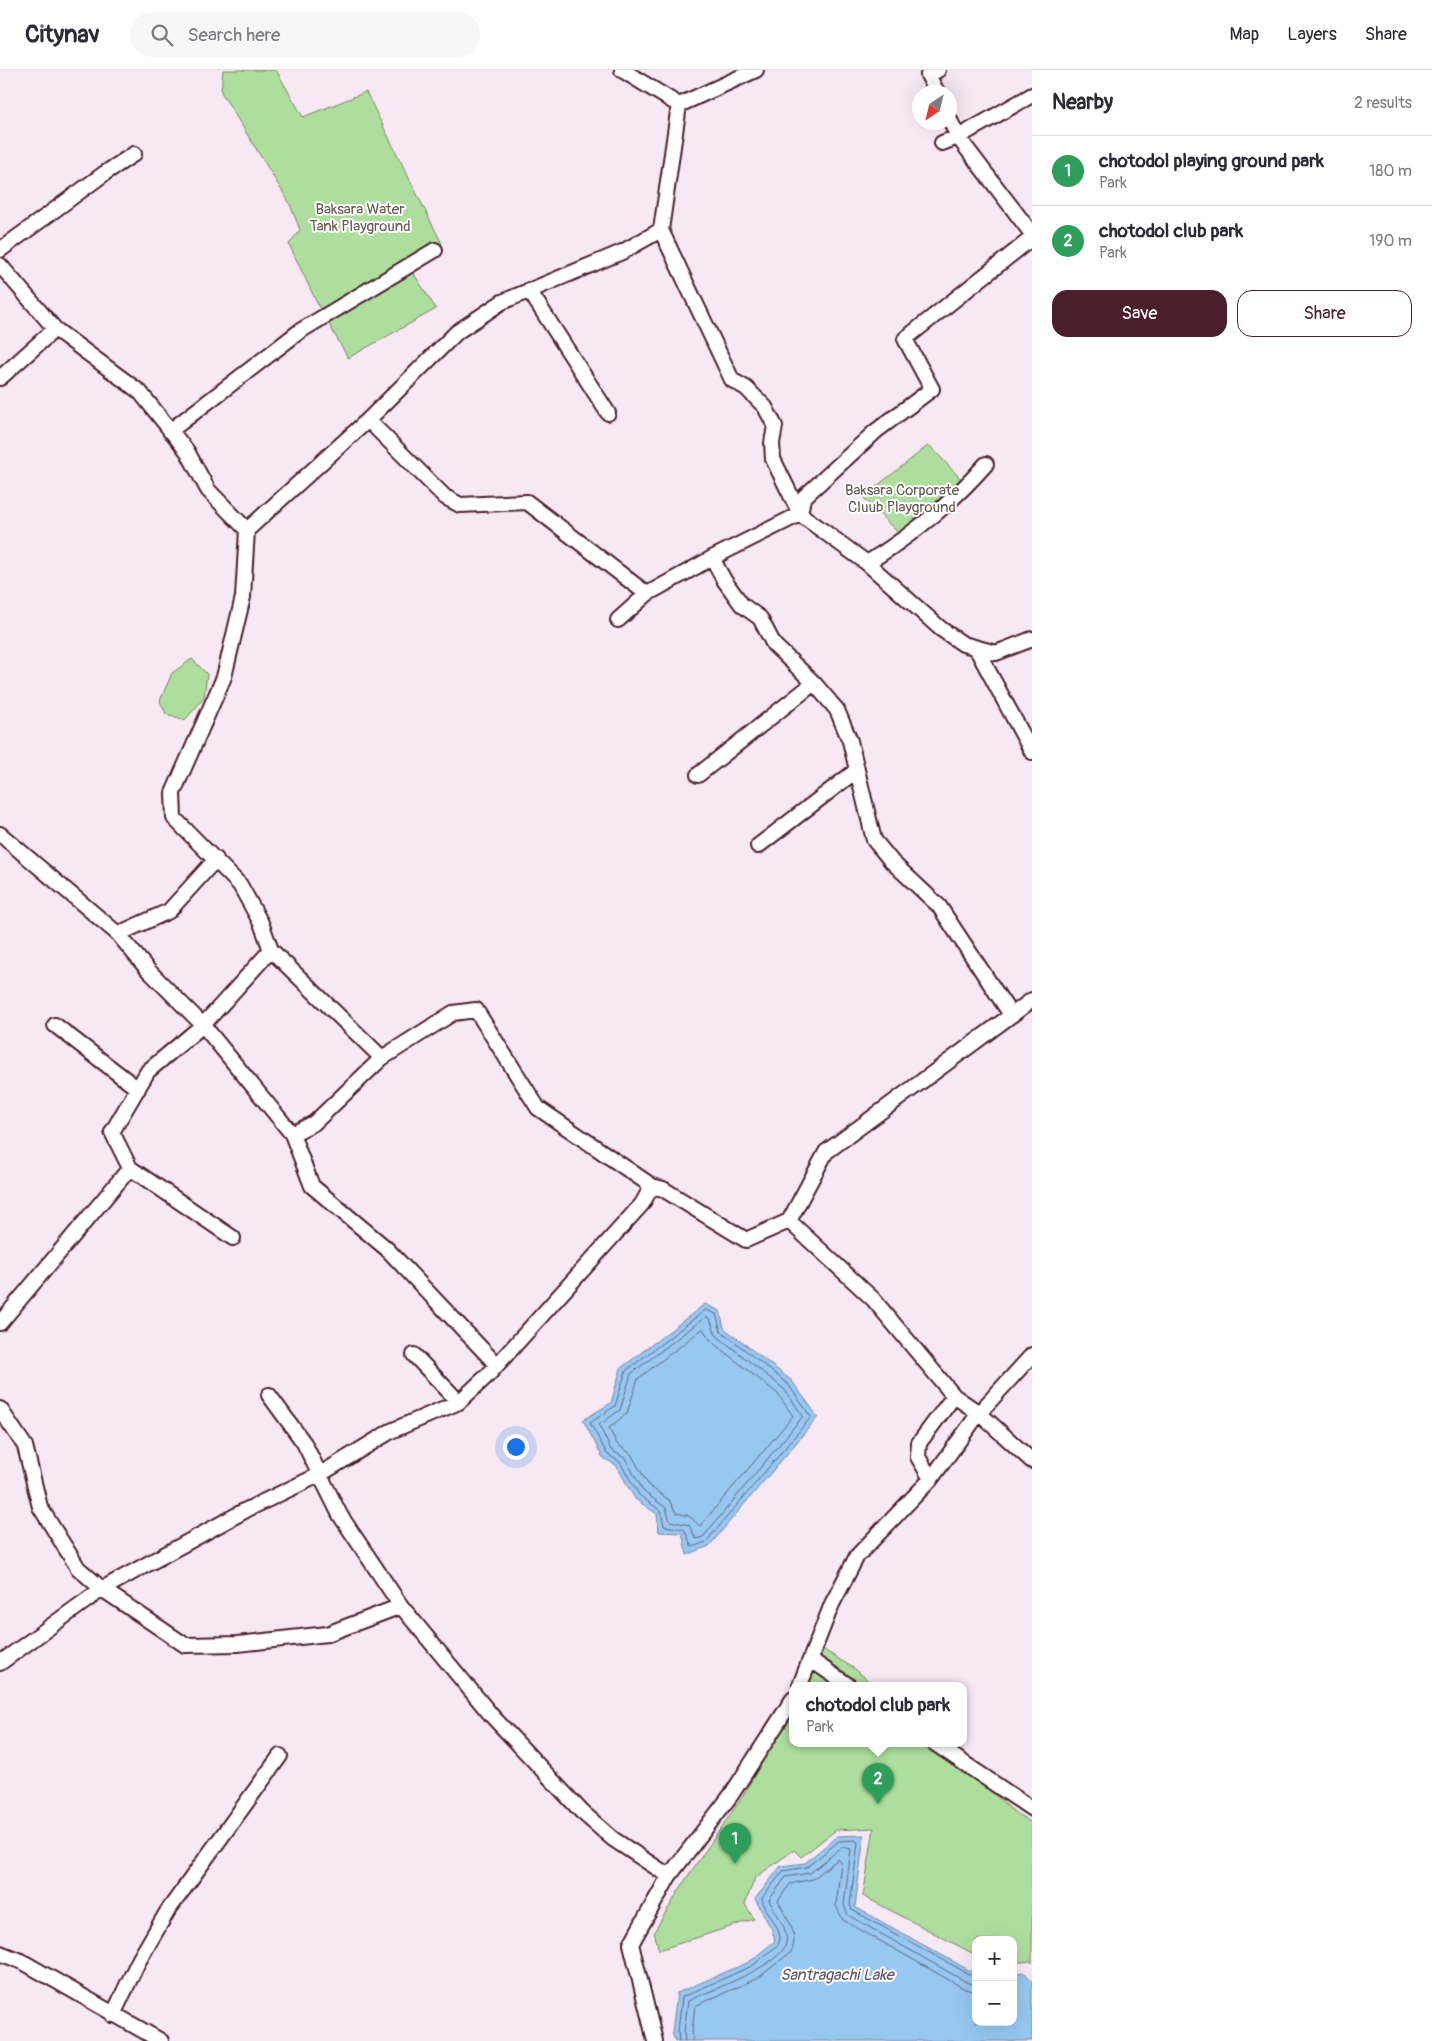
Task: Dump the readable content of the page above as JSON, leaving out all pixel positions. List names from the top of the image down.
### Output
{
  "water": ["Santragachi Lake"],
  "parks": ["Baksara Water Tank Playground", "Baksara Corporate Cluub Playground"],
  "north": "bottom left",
  "page": {
    "header": "Citynav",
    "search": "Search here",
    "nav": ["Map", "Layers", "Share"],
    "heading": ["Nearby", "2 results"],
    "list": [
      {
        "mark": "1",
        "name": "chotodol playing ground park",
        "note": "Park",
        "value": "180 m"
      },
      {
        "mark": "2",
        "name": "chotodol club park",
        "note": "Park",
        "value": "190 m"
      }
    ],
    "buttons": ["Save", "Share"],
    "popup": ["chotodol club park", "Park"],
    "pins": ["2", "1"],
    "map_buttons": ["+", "−"]
  }
}
